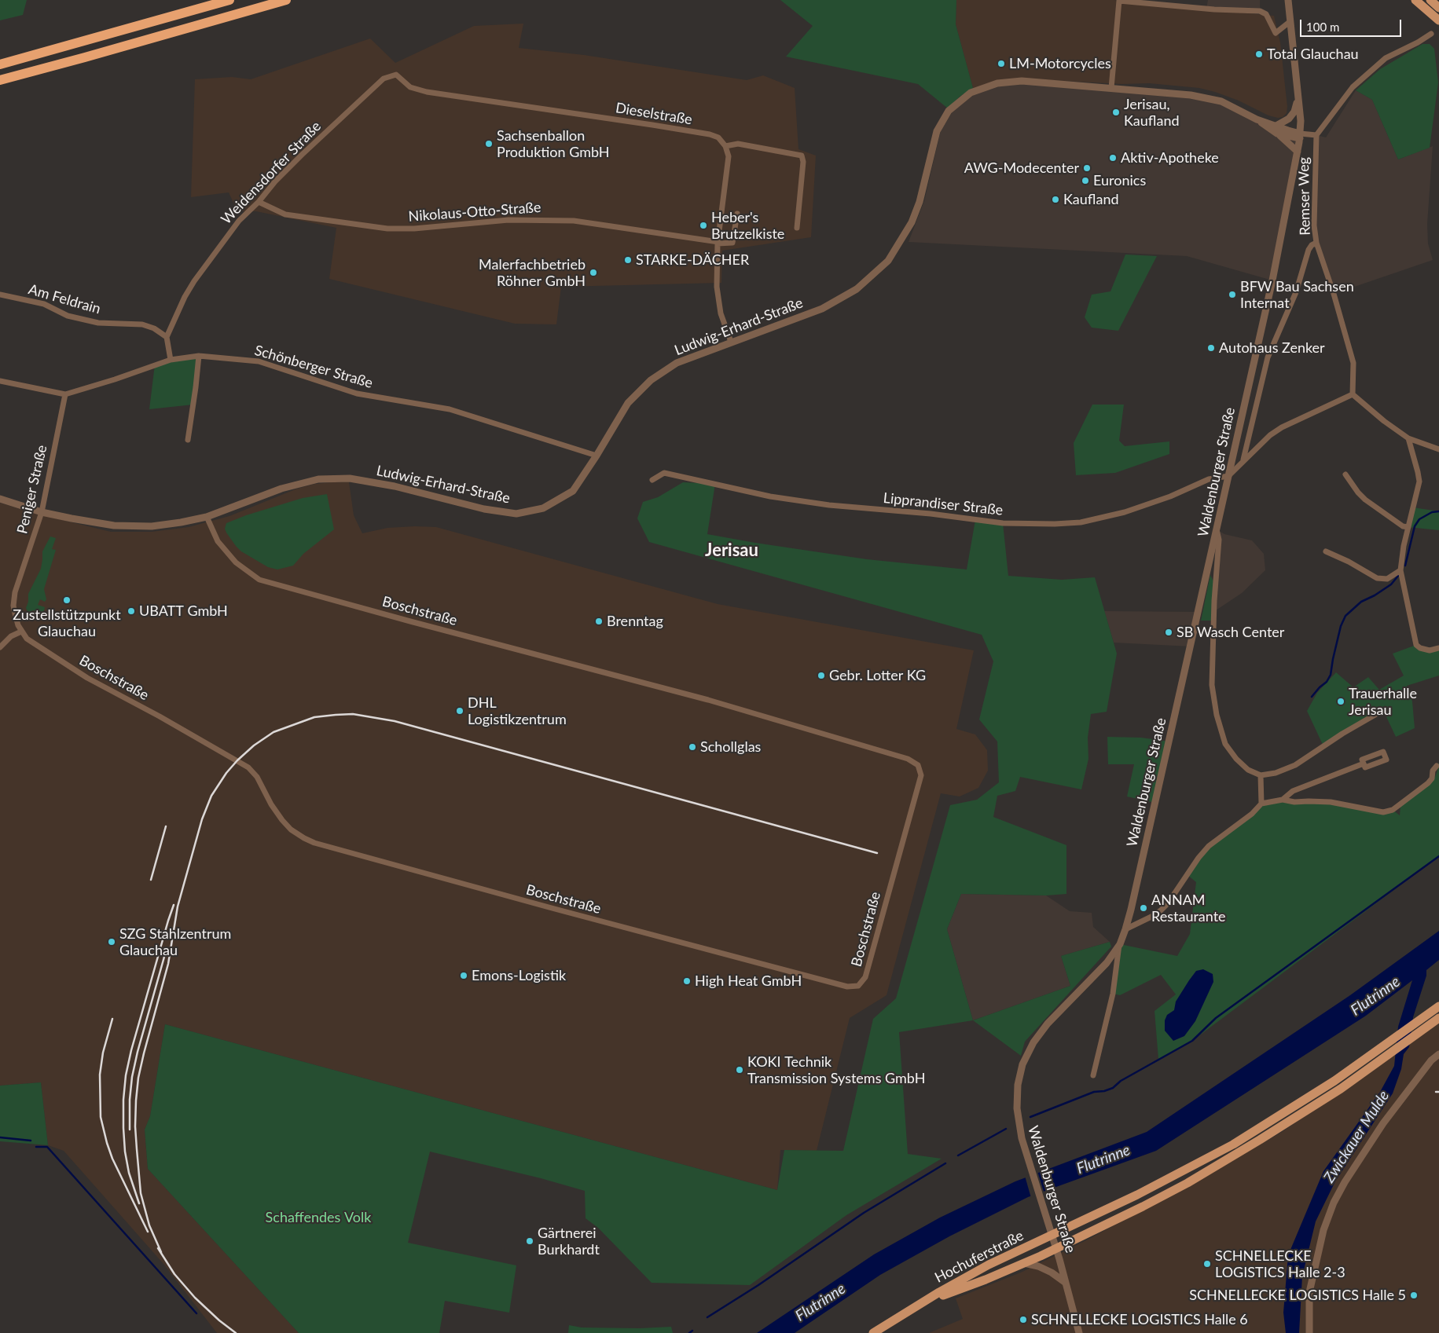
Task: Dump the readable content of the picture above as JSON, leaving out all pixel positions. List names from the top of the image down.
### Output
{
  "streets": {
    "main road": ["Hochuferstraße"],
    "street": [
      "Dieselstraße",
      "Weidensdorfer Straße",
      "Remser Weg",
      "Nikolaus-Otto-Straße",
      "Am Feldrain",
      "Ludwig-Erhard-Straße",
      "Schönberger Straße",
      "Waldenburger Straße",
      "Peniger Straße",
      "Lipprandiser Straße",
      "Boschstraße"
    ]
  },
  "crossings": [
    ["Dieselstraße", "Weidensdorfer Straße"],
    ["Weidensdorfer Straße", "Nikolaus-Otto-Straße"],
    ["Weidensdorfer Straße", "Am Feldrain"],
    ["Ludwig-Erhard-Straße", "Schönberger Straße"],
    ["Ludwig-Erhard-Straße", "Waldenburger Straße"],
    ["Ludwig-Erhard-Straße", "Peniger Straße"],
    ["Ludwig-Erhard-Straße", "Boschstraße"],
    ["Schönberger Straße", "Peniger Straße"],
    ["Waldenburger Straße", "Lipprandiser Straße"],
    ["Waldenburger Straße", "Hochuferstraße"],
    ["Peniger Straße", "Boschstraße"]
  ],
  "districts": ["Jerisau"],
  "water": ["Flutrinne", "Zwickauer Mulde"],
  "parks": ["Schaffendes Volk"],
  "places": [
    "Total Glauchau",
    "LM-Motorcycles",
    "Jerisau, Kaufland",
    "Sachsenballon Produktion GmbH",
    "Aktiv-Apotheke",
    "AWG-Modecenter",
    "Euronics",
    "Kaufland",
    "Heber's Brutzelkiste",
    "STARKE-DÄCHER",
    "Malerfachbetrieb Röhner GmbH",
    "BFW Bau Sachsen Internat",
    "Autohaus Zenker",
    "Zustellstützpunkt Glauchau",
    "UBATT GmbH",
    "Brenntag",
    "SB Wasch Center",
    "Gebr. Lotter KG",
    "Trauerhalle Jerisau",
    "DHL Logistikzentrum",
    "Schollglas",
    "ANNAM Restaurante",
    "SZG Stahlzentrum Glauchau",
    "Emons-Logistik",
    "High Heat GmbH",
    "KOKI Technik Transmission Systems GmbH",
    "Gärtnerei Burkhardt",
    "SCHNELLECKE LOGISTICS Halle 2-3",
    "SCHNELLECKE LOGISTICS Halle 5",
    "SCHNELLECKE LOGISTICS Halle 6"
  ],
  "scale_bar": "100 m"
}
